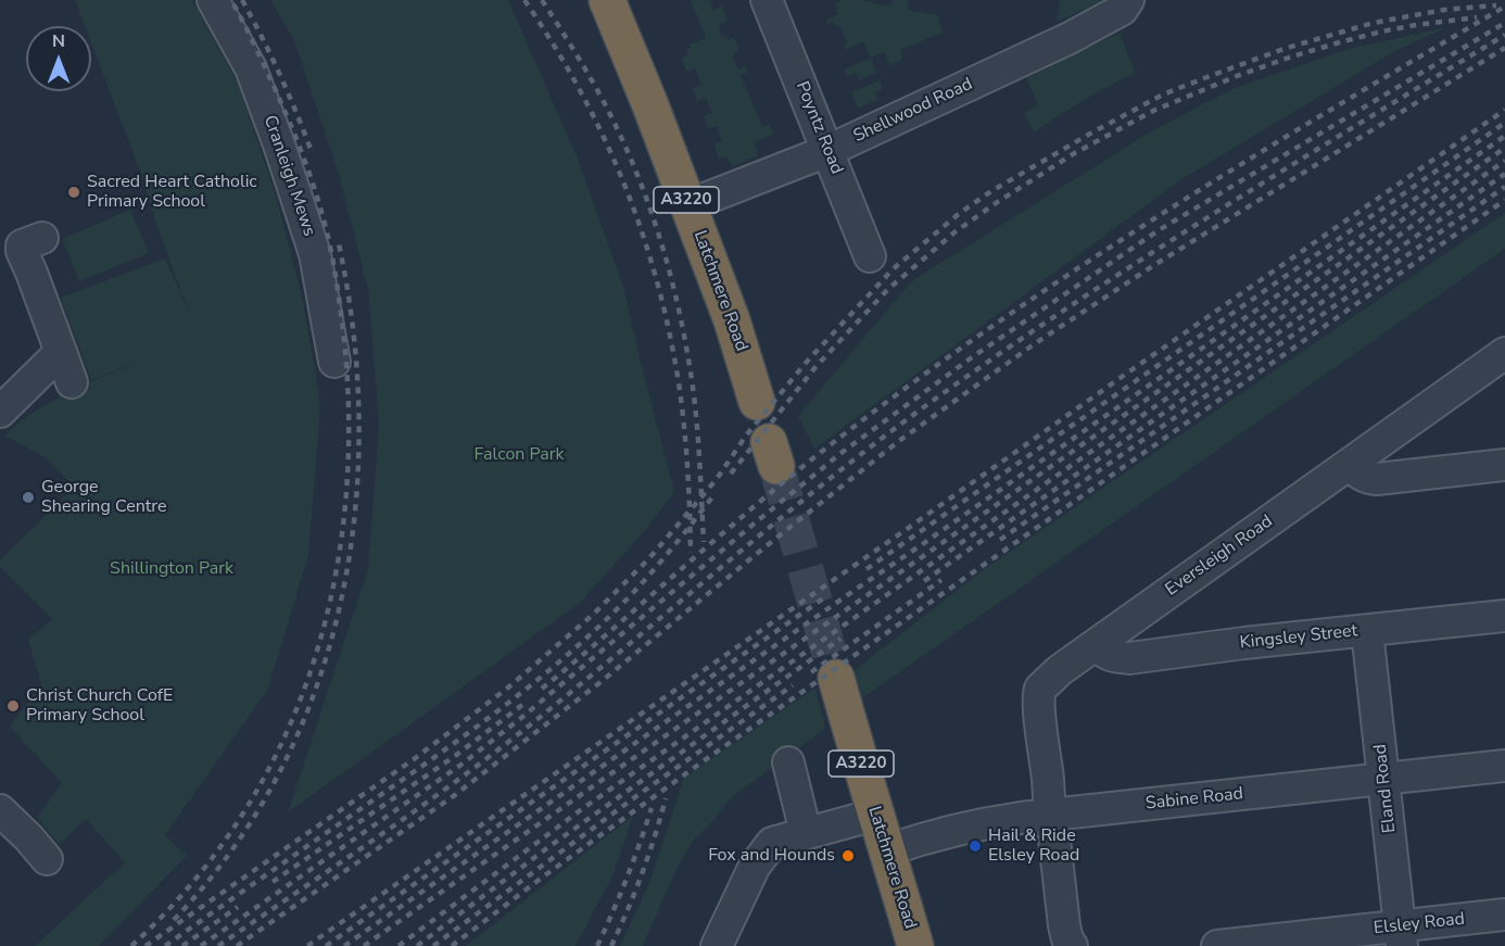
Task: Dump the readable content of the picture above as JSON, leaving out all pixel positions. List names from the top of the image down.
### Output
{
  "streets": {
    "highway": ["A3220", "Latchmere Road"],
    "street": [
      "Shellwood Road",
      "Poyntz Road",
      "Cranleigh Mews",
      "Eversleigh Road",
      "Kingsley Street",
      "Eland Road",
      "Sabine Road",
      "Elsley Road"
    ]
  },
  "crossings": [
    ["Shellwood Road", "Poyntz Road"],
    ["Shellwood Road", "Latchmere Road"],
    ["Latchmere Road", "Sabine Road"],
    ["Eversleigh Road", "Kingsley Street"],
    ["Eversleigh Road", "Sabine Road"],
    ["Kingsley Street", "Eland Road"],
    ["Eland Road", "Sabine Road"],
    ["Eland Road", "Elsley Road"]
  ],
  "parks": ["Falcon Park", "Shillington Park"],
  "places": [
    "Sacred Heart Catholic Primary School",
    "George Shearing Centre",
    "Christ Church CofE Primary School",
    "Hail & Ride Elsley Road",
    "Fox and Hounds"
  ],
  "north": "top"
}
